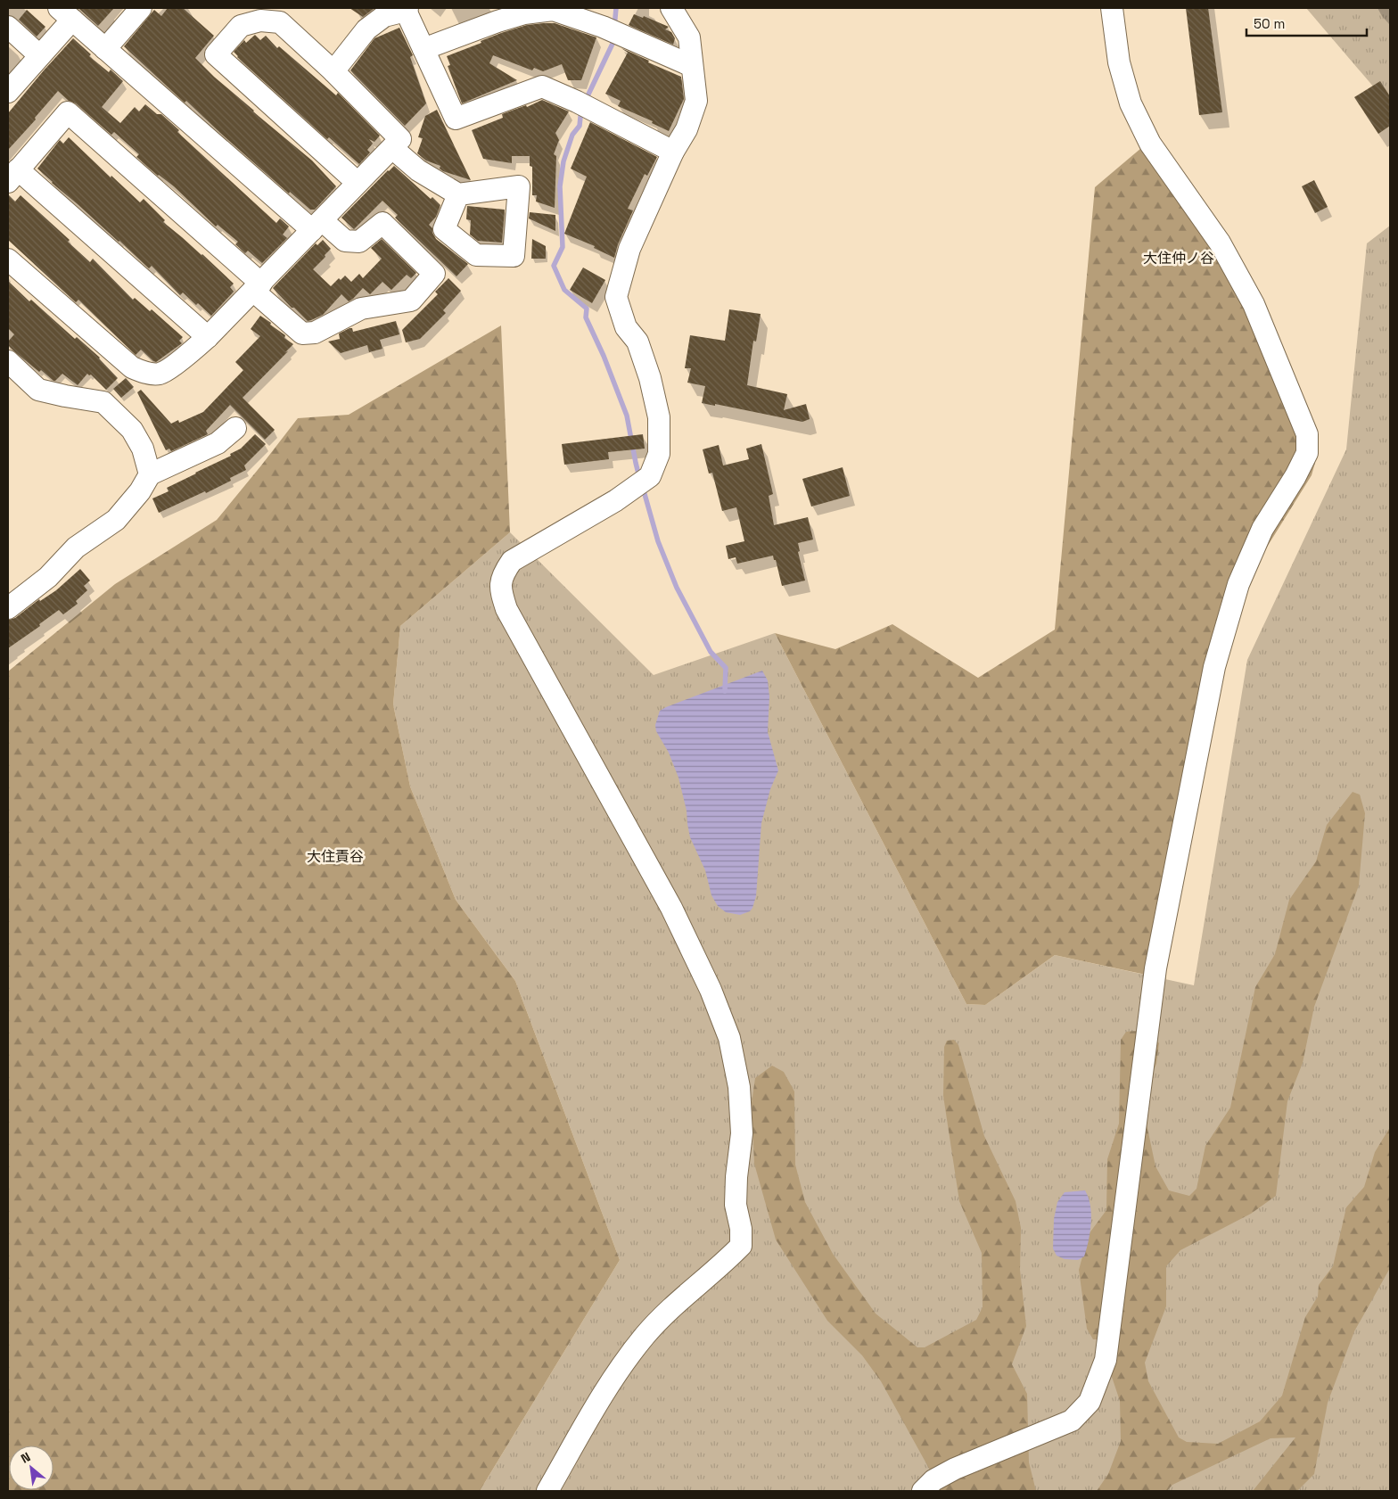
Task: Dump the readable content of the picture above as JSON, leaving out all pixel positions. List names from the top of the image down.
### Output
{
  "districts": ["大住仲ノ谷", "大住責谷"],
  "scale_bar": "50 m",
  "north": "top left"
}
